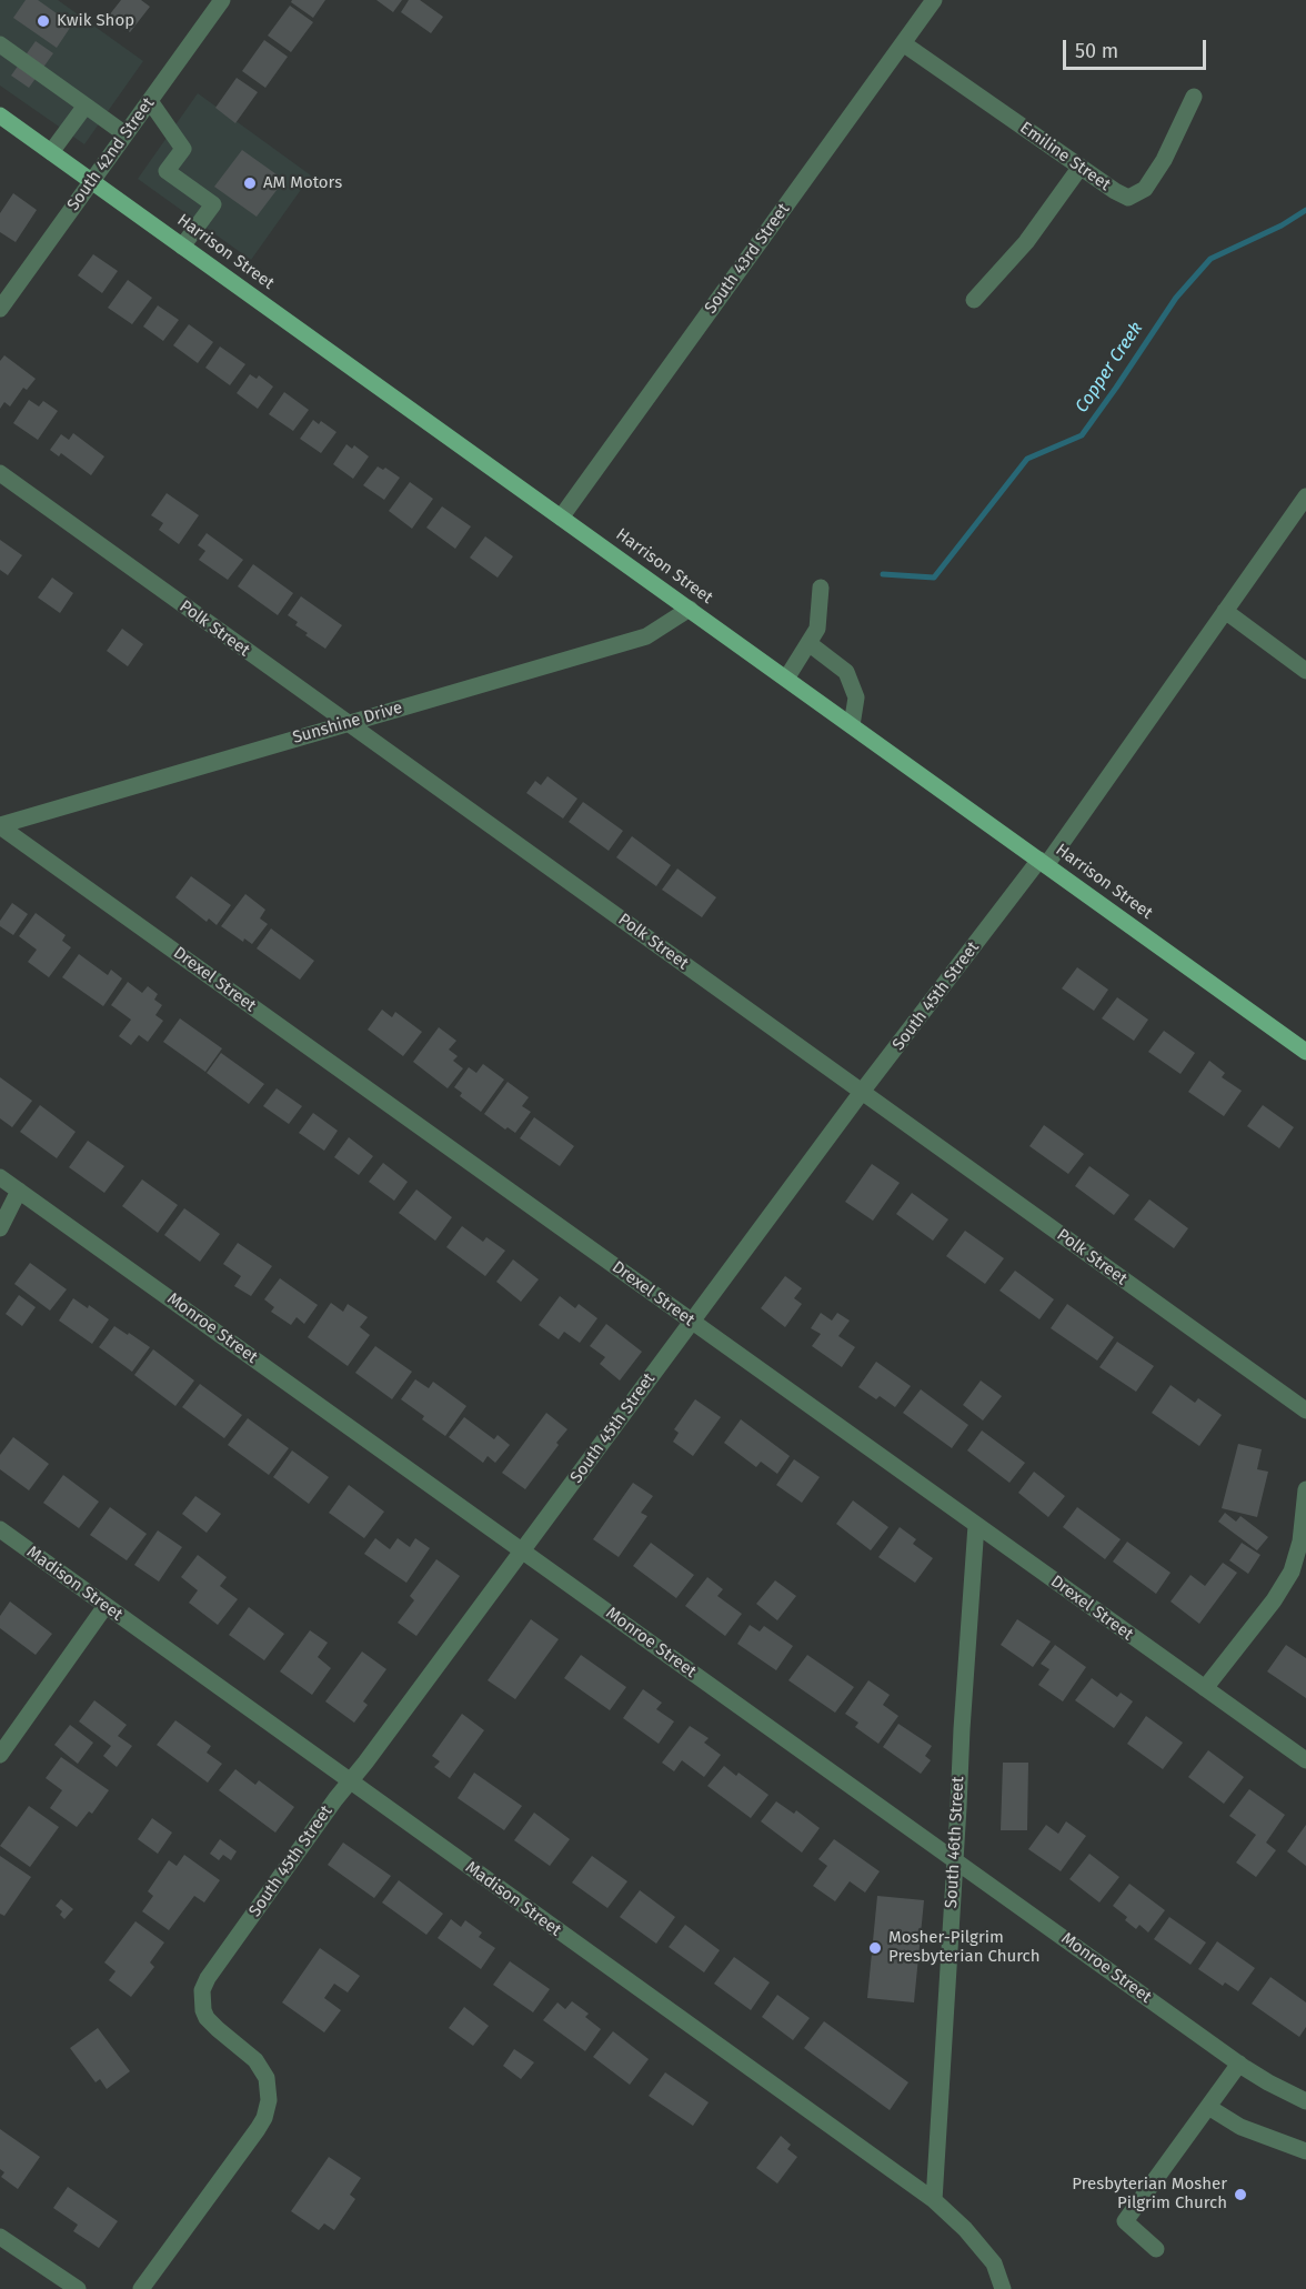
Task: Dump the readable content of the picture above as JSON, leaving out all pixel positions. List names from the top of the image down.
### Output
{
  "streets": {
    "main road": ["Harrison Street"],
    "street": [
      "South 42nd Street",
      "Emiline Street",
      "South 43rd Street",
      "Polk Street",
      "Sunshine Drive",
      "Drexel Street",
      "South 45th Street",
      "Monroe Street",
      "Madison Street",
      "South 46th Street"
    ]
  },
  "crossings": [
    ["South 42nd Street", "Harrison Street"],
    ["Emiline Street", "South 43rd Street"],
    ["Harrison Street", "South 43rd Street"],
    ["Harrison Street", "Sunshine Drive"],
    ["Harrison Street", "South 45th Street"],
    ["Polk Street", "Sunshine Drive"],
    ["Polk Street", "South 45th Street"],
    ["Sunshine Drive", "Drexel Street"],
    ["Drexel Street", "South 45th Street"],
    ["Drexel Street", "South 46th Street"],
    ["South 45th Street", "Monroe Street"],
    ["South 45th Street", "Madison Street"],
    ["Monroe Street", "South 46th Street"],
    ["Madison Street", "South 46th Street"]
  ],
  "water": ["Copper Creek"],
  "places": [
    "Kwik Shop",
    "AM Motors",
    "Mosher-Pilgrim Presbyterian Church",
    "Presbyterian Mosher Pilgrim Church"
  ],
  "scale_bar": "50 m"
}
